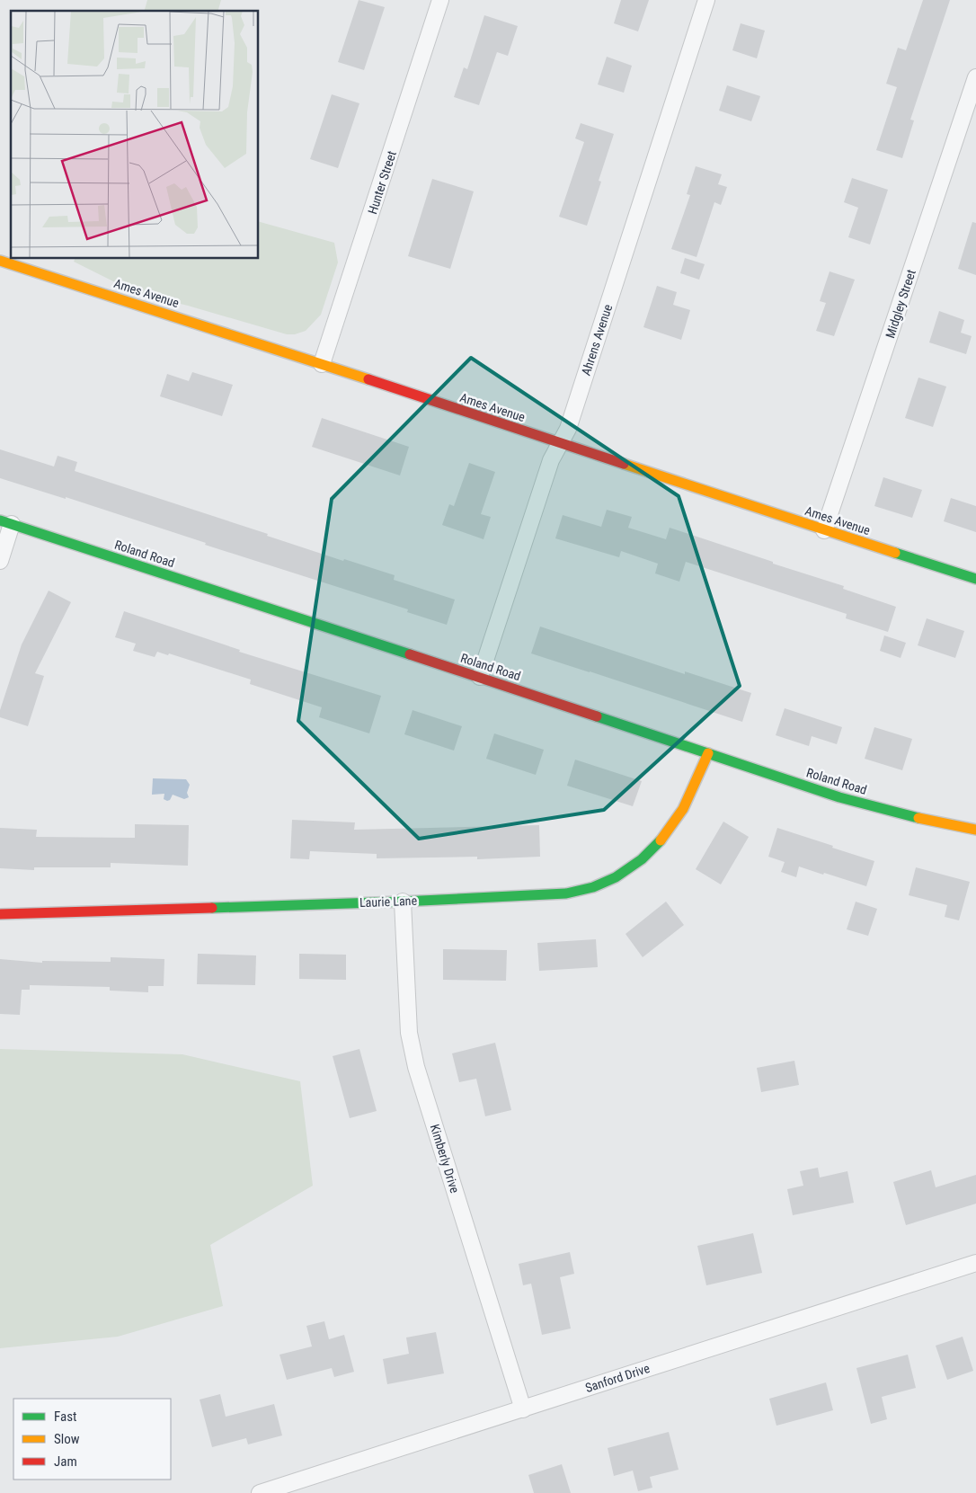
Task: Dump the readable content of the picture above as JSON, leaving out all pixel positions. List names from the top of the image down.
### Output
{
  "streets": {
    "street": [
      "Hunter Street",
      "Ames Avenue",
      "Midgley Street",
      "Ahrens Avenue",
      "Roland Road",
      "Laurie Lane",
      "Kimberly Drive",
      "Sanford Drive"
    ]
  },
  "crossings": [
    ["Hunter Street", "Ames Avenue"],
    ["Ames Avenue", "Midgley Street"],
    ["Ames Avenue", "Ahrens Avenue"],
    ["Ahrens Avenue", "Roland Road"],
    ["Roland Road", "Laurie Lane"],
    ["Laurie Lane", "Kimberly Drive"],
    ["Kimberly Drive", "Sanford Drive"]
  ],
  "legend": ["Fast", "Slow", "Jam"]
}
